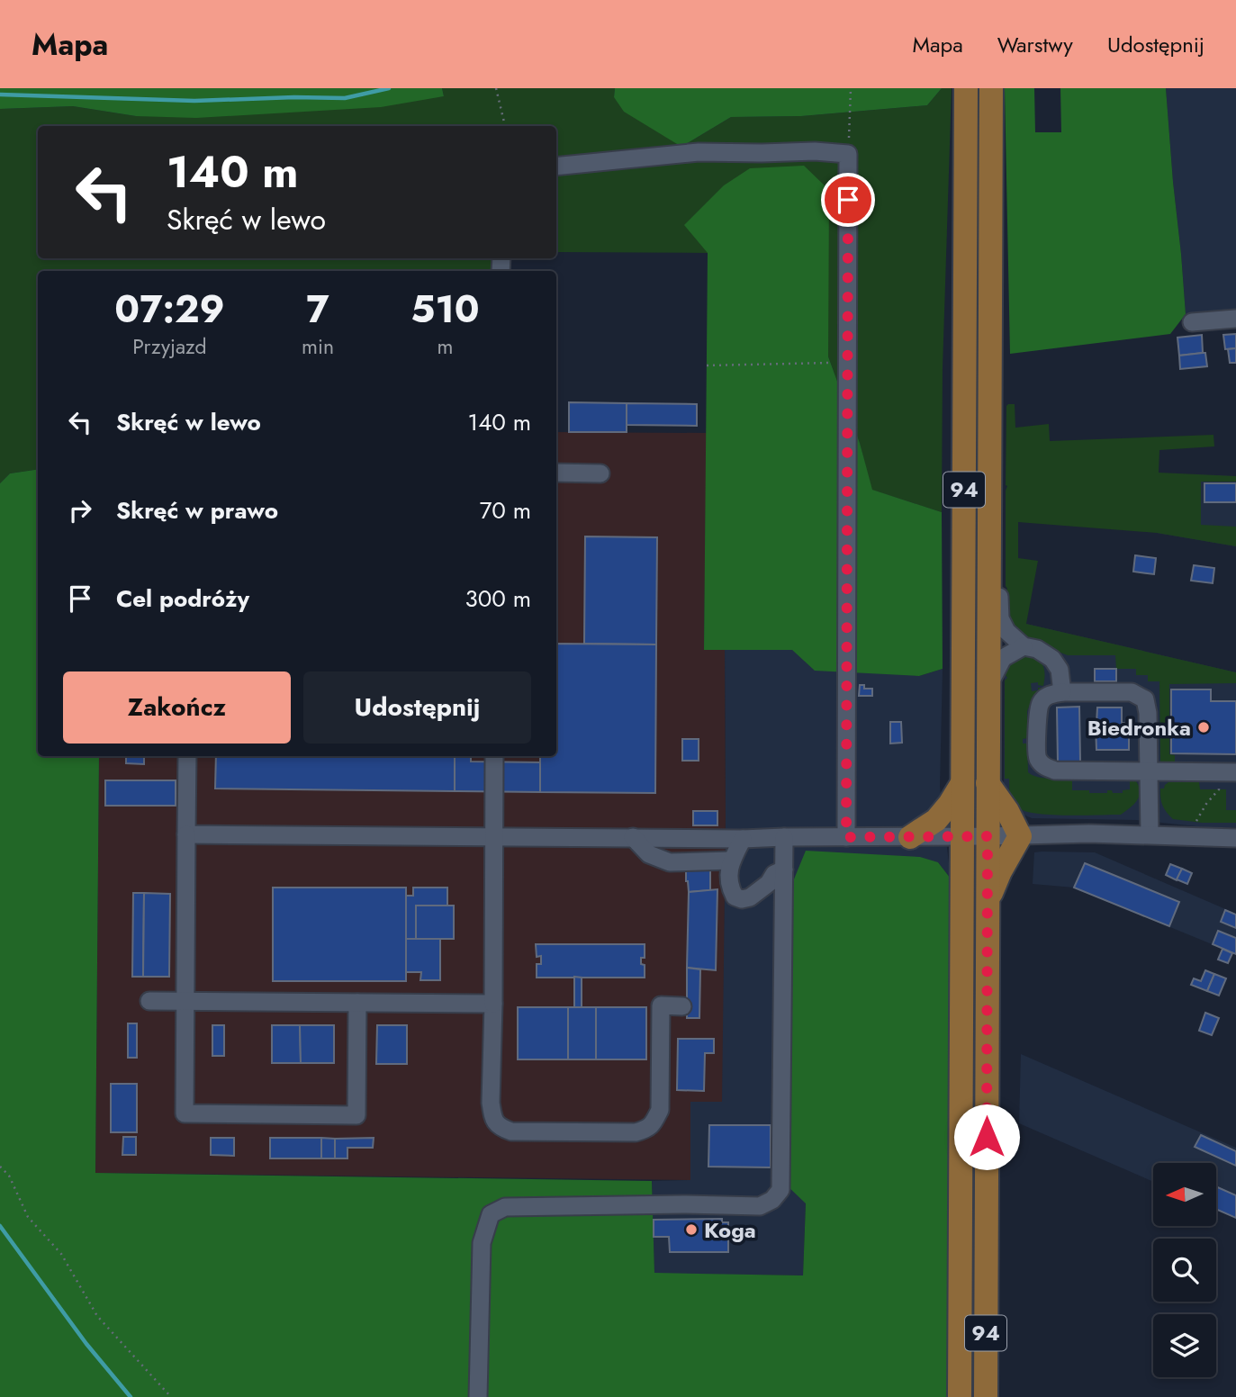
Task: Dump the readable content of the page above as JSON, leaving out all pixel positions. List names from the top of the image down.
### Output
{
  "streets": {
    "main road": ["94"]
  },
  "places": ["Biedronka", "Koga"],
  "north": "left",
  "page": {
    "header": "Mapa",
    "nav": ["Mapa", "Warstwy", "Udostępnij"],
    "turn": ["140 m", "Skręć w lewo"],
    "eta": [
      "07:29",
      "Przyjazd",
      "7",
      "min",
      "510",
      "m"
    ],
    "list": [
      {
        "name": "Skręć w lewo",
        "value": "140 m"
      },
      {
        "name": "Skręć w prawo",
        "value": "70 m"
      },
      {
        "name": "Cel podróży",
        "value": "300 m"
      }
    ],
    "buttons": ["Zakończ", "Udostępnij"]
  }
}
